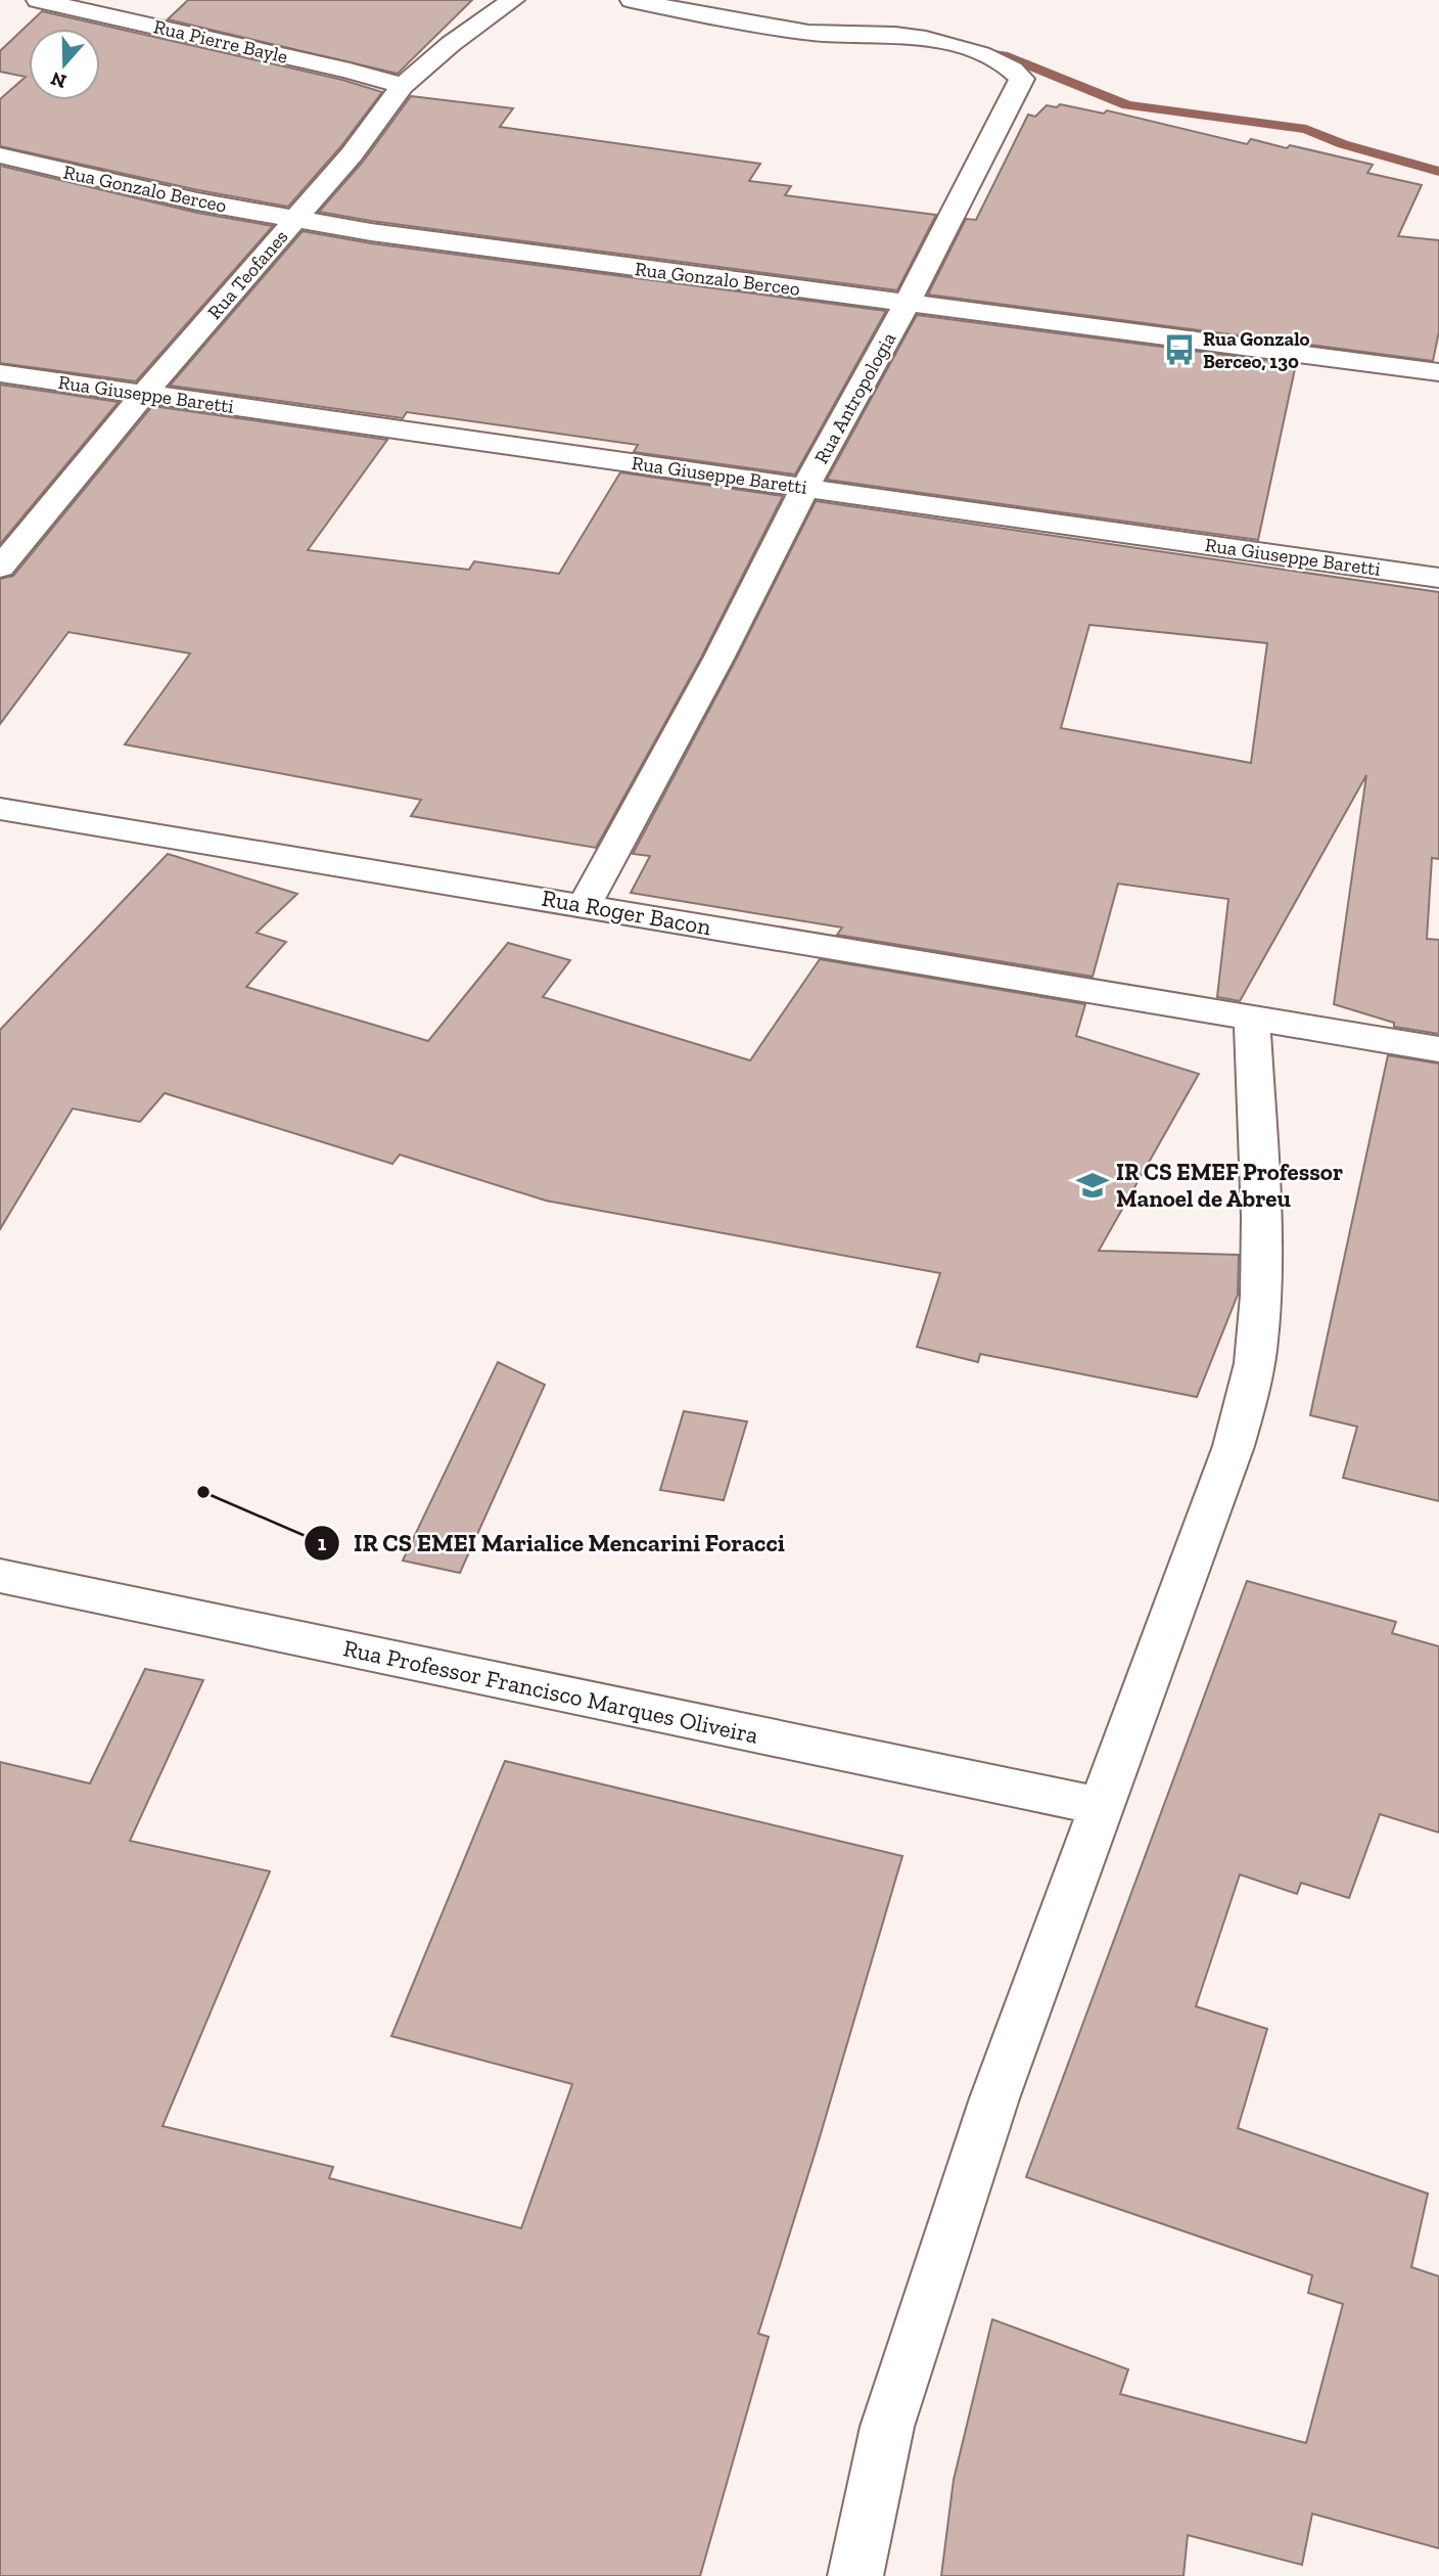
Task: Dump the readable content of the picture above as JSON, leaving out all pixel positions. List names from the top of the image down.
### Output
{
  "streets": {
    "street": [
      "Rua Pierre Bayle",
      "Rua Gonzalo Berceo",
      "Rua Teofanes",
      "Rua Giuseppe Baretti",
      "Rua Antropologia",
      "Rua Roger Bacon",
      "Rua Professor Francisco Marques Oliveira"
    ]
  },
  "crossings": [
    ["Rua Pierre Bayle", "Rua Teofanes"],
    ["Rua Gonzalo Berceo", "Rua Teofanes"],
    ["Rua Gonzalo Berceo", "Rua Antropologia"],
    ["Rua Teofanes", "Rua Giuseppe Baretti"],
    ["Rua Giuseppe Baretti", "Rua Antropologia"],
    ["Rua Antropologia", "Rua Roger Bacon"]
  ],
  "places": {
    "bus stop": ["Rua Gonzalo Berceo, 130"],
    "school or university": ["IR CS EMEF Professor Manoel de Abreu"],
    "other": ["IR CS EMEI Marialice Mencarini Foracci"]
  },
  "north": "bottom"
}
